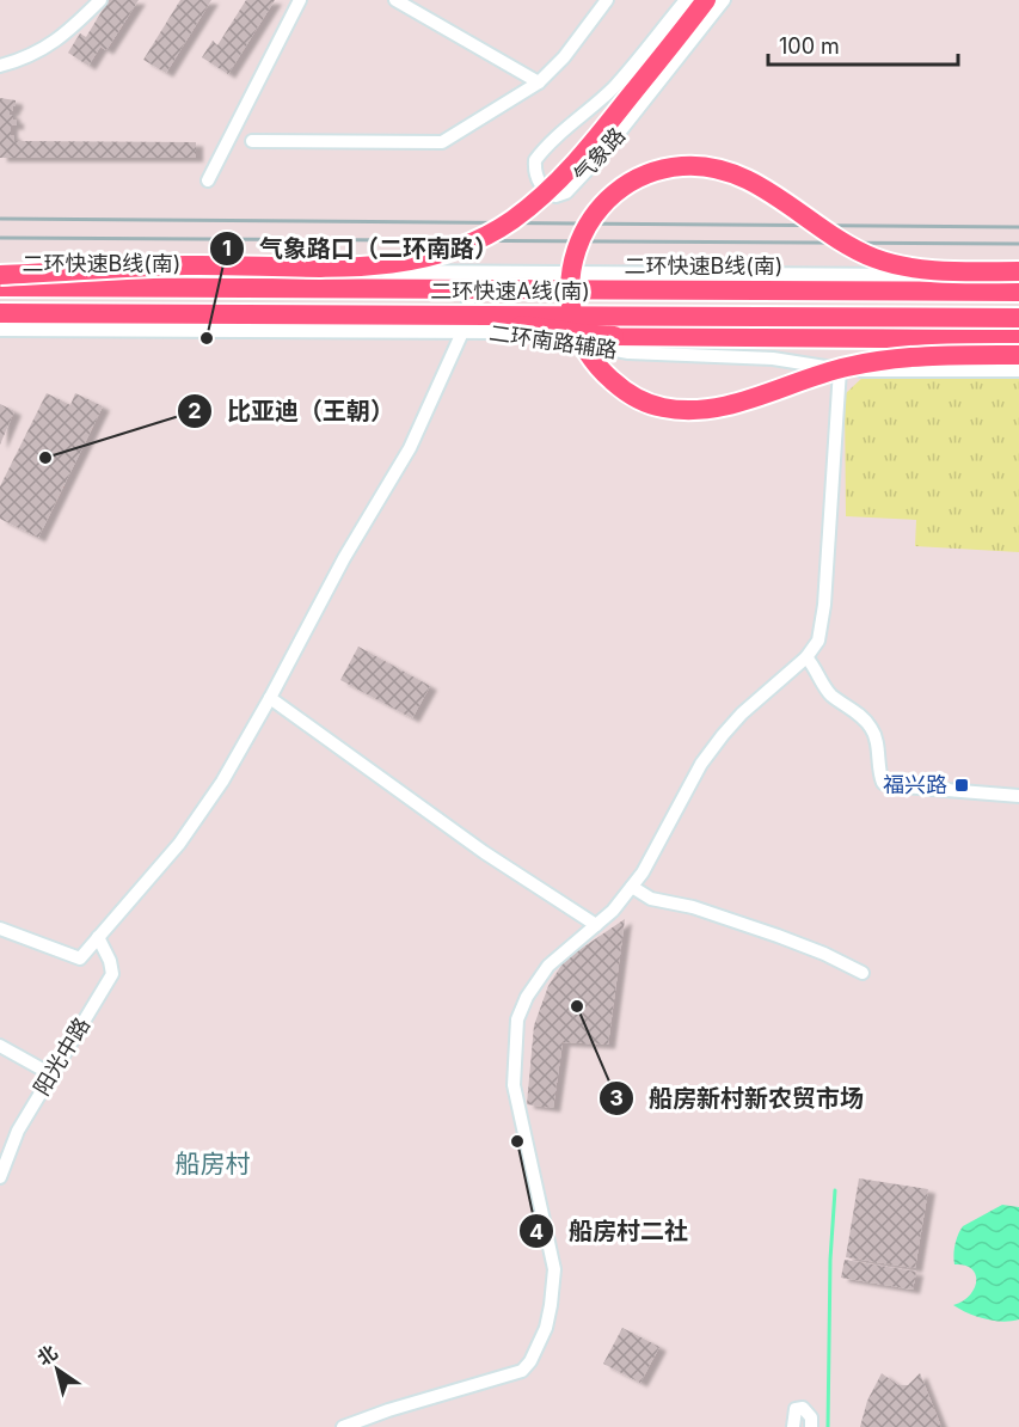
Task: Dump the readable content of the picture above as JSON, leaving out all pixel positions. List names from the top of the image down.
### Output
{
  "streets": {
    "highway": ["二环快速B线(南)", "二环快速A线(南)"],
    "street": ["气象路", "二环南路辅路", "阳光中路"]
  },
  "crossings": [
    ["二环快速A线(南)", "二环南路辅路"]
  ],
  "districts": ["船房村"],
  "places": {
    "other": [
      "气象路口（二环南路）",
      "比亚迪（王朝）",
      "船房新村新农贸市场",
      "船房村二社"
    ],
    "transit": ["福兴路"]
  },
  "scale_bar": "100 m",
  "north": "top left"
}
